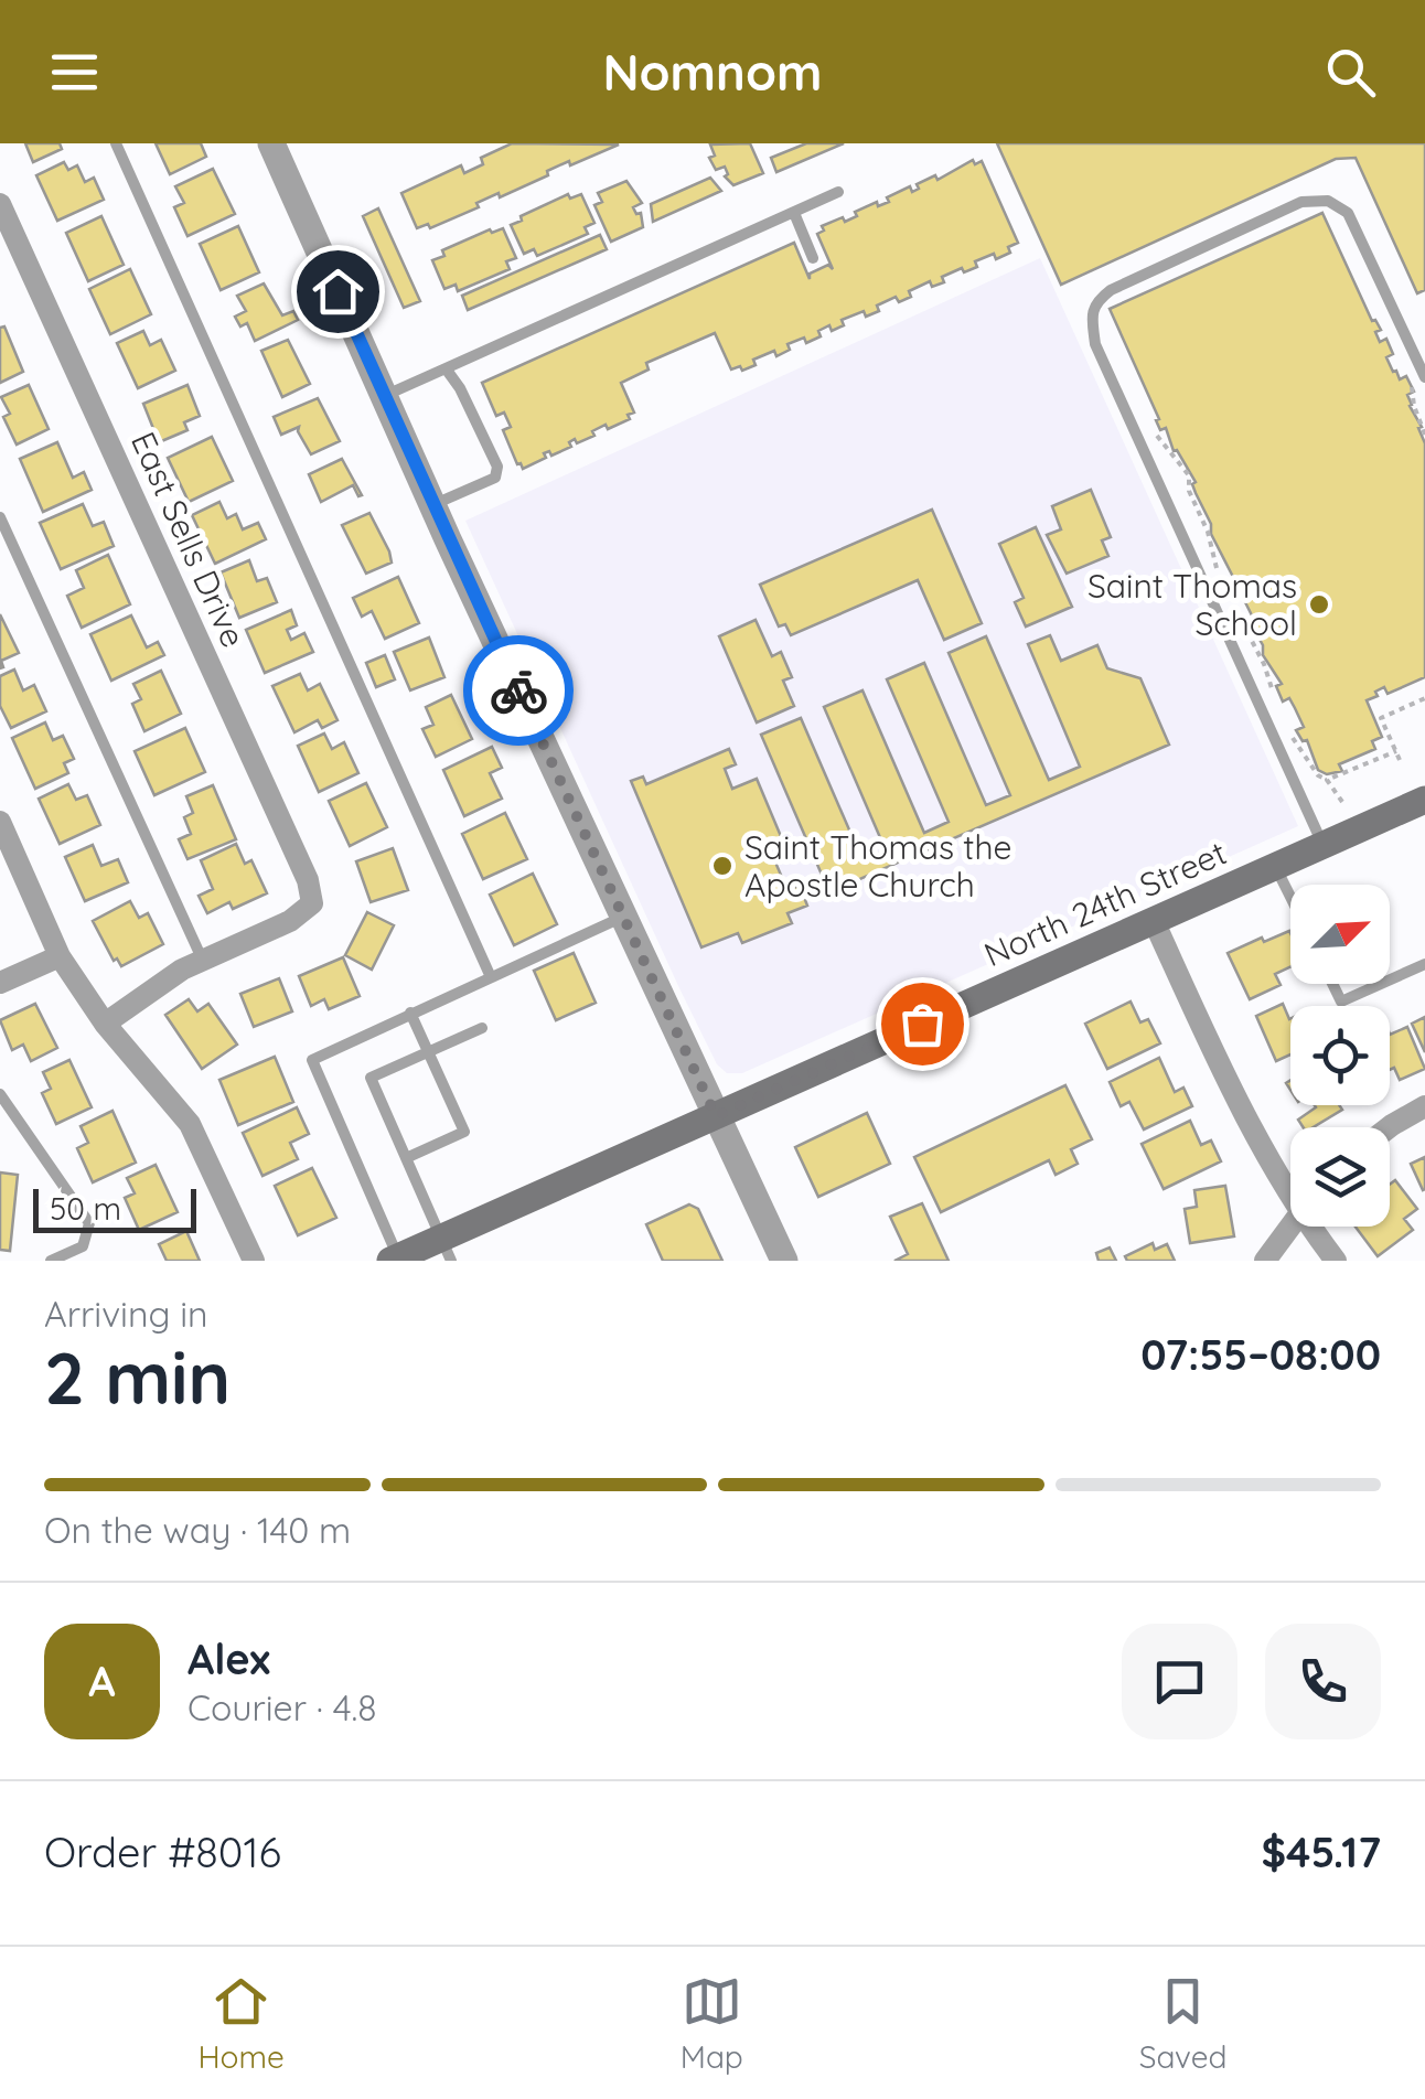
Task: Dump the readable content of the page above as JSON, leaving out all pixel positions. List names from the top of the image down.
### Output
{
  "streets": {
    "main road": ["North 24th Street"],
    "street": ["East Sells Drive"]
  },
  "places": ["Saint Thomas School", "Saint Thomas the Apostle Church"],
  "scale_bar": "50 m",
  "north": "top right",
  "page": {
    "header": "Nomnom",
    "scale": "50 m",
    "heading": ["2 min", "Arriving in", "07:55–08:00"],
    "panel": [
      "Alex",
      "Courier · 4.8",
      "Order #8016",
      "$45.17"
    ],
    "bar": "On the way · 140 m",
    "round": "A",
    "tabs": ["Home", "Map", "Saved"]
  }
}
